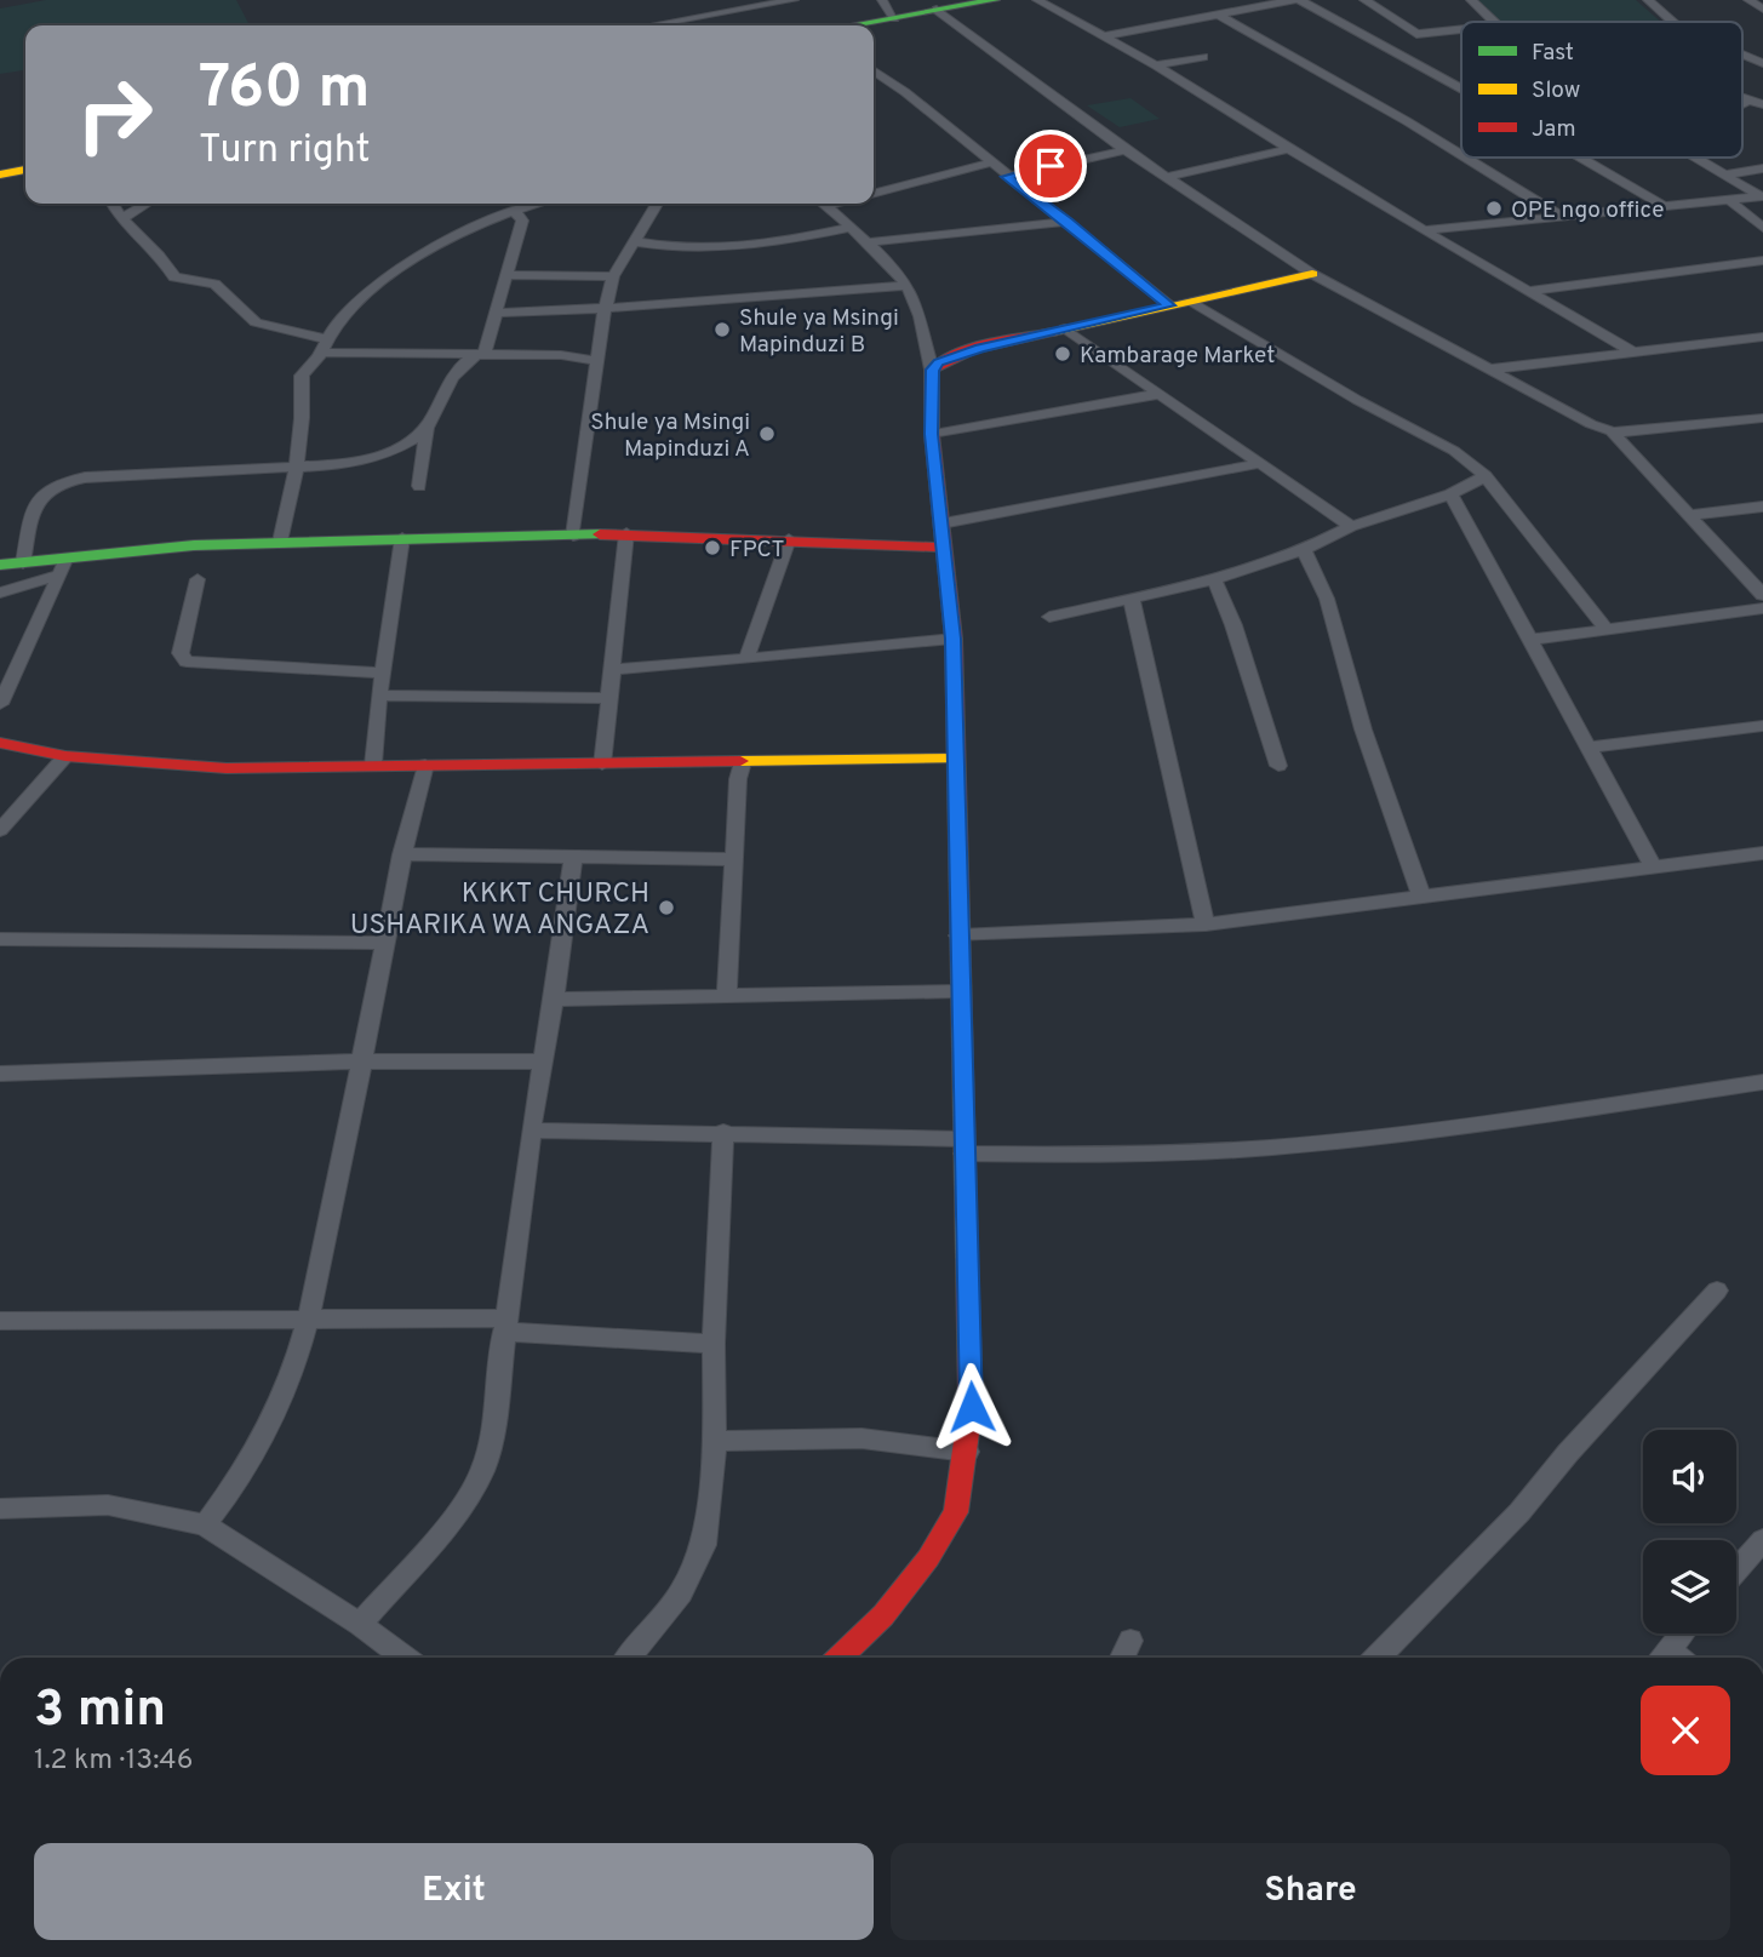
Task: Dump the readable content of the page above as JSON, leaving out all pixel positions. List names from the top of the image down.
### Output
{
  "places": [
    "OPE ngo office",
    "Shule ya Msingi Mapinduzi B",
    "Kambarage Market",
    "Shule ya Msingi Mapinduzi A",
    "FPCT",
    "KKKT CHURCH USHARIKA WA ANGAZA"
  ],
  "legend": ["Fast", "Slow", "Jam"],
  "page": {
    "turn": ["760 m", "Turn right"],
    "heading": ["3 min", "1.2 km · 13:46"],
    "buttons": ["Exit", "Share"]
  }
}
